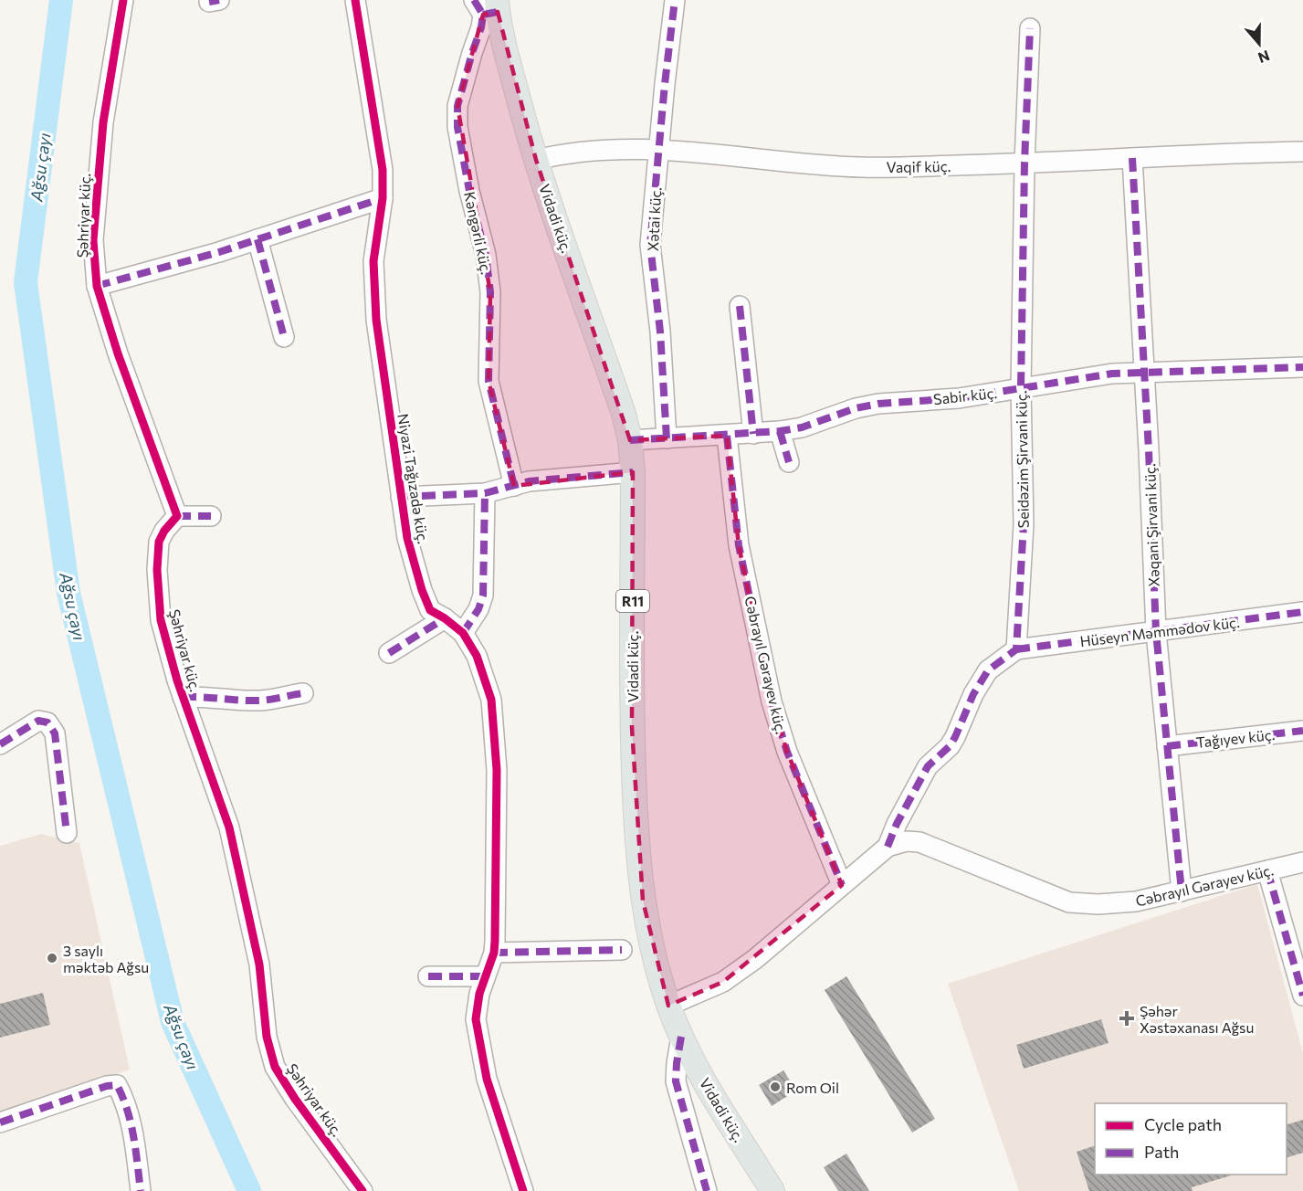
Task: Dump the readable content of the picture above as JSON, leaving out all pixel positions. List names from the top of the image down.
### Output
{
  "streets": {
    "main road": ["Vidadi küç.", "R11"],
    "street": [
      "Vaqif küç.",
      "Şəhriyar küç.",
      "Xətai küç.",
      "Kəngərli küç.",
      "Sabir küç.",
      "Seidəzim Şirvani küç.",
      "Niyazi Tağızadə küç.",
      "Xəqani Şirvani küç.",
      "Hüseyn Məmmədov küç.",
      "Cəbrayıl Gərayev küç.",
      "Tağıyev küç."
    ]
  },
  "crossings": [
    ["Vaqif küç.", "Vidadi küç."],
    ["Vaqif küç.", "Xətai küç."],
    ["Vaqif küç.", "Seidəzim Şirvani küç."],
    ["Vaqif küç.", "Xəqani Şirvani küç."],
    ["Vidadi küç.", "Kəngərli küç."],
    ["Vidadi küç.", "Sabir küç."],
    ["Xətai küç.", "Sabir küç."],
    ["Sabir küç.", "Seidəzim Şirvani küç."],
    ["Sabir küç.", "Xəqani Şirvani küç."],
    ["Sabir küç.", "Cəbrayıl Gərayev küç."],
    ["Seidəzim Şirvani küç.", "Hüseyn Məmmədov küç."],
    ["Xəqani Şirvani küç.", "Hüseyn Məmmədov küç."],
    ["Xəqani Şirvani küç.", "Cəbrayıl Gərayev küç."],
    ["Xəqani Şirvani küç.", "Tağıyev küç."]
  ],
  "water": ["Ağsu çayı"],
  "places": {
    "other": ["3 saylı məktəb Ağsu", "Rom Oil"],
    "health": ["Şəhər Xəstəxanası Ağsu"]
  },
  "legend": ["Cycle path", "Path"],
  "north": "bottom"
}
